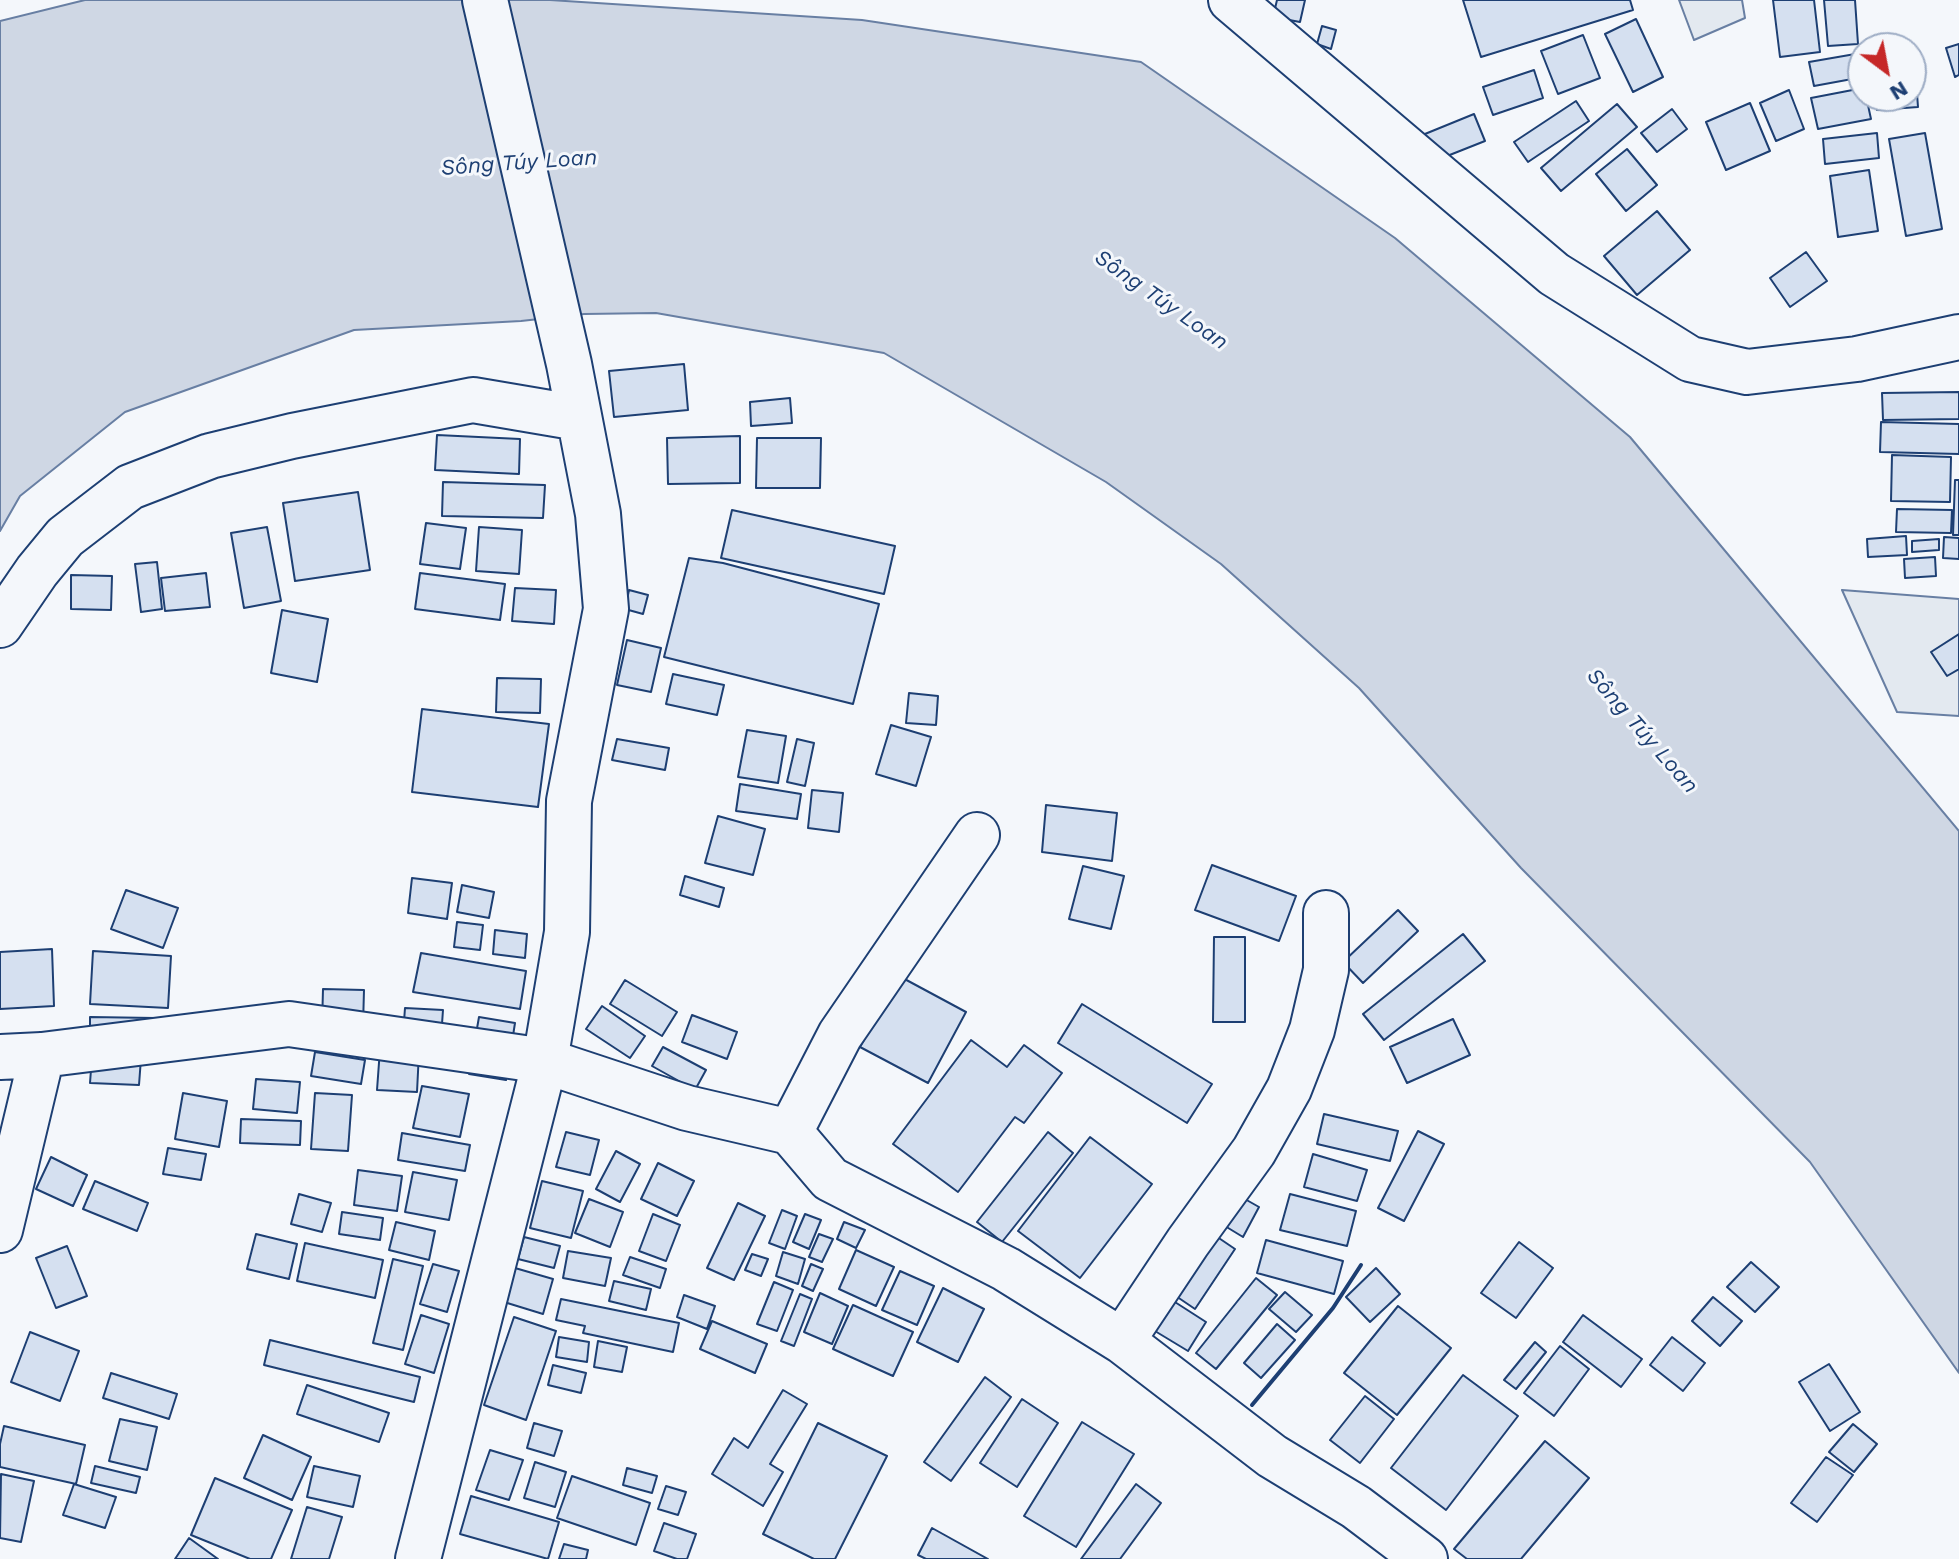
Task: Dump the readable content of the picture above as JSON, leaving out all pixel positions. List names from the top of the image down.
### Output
{
  "water": ["Sông Túy Loan"],
  "north": "bottom right"
}
